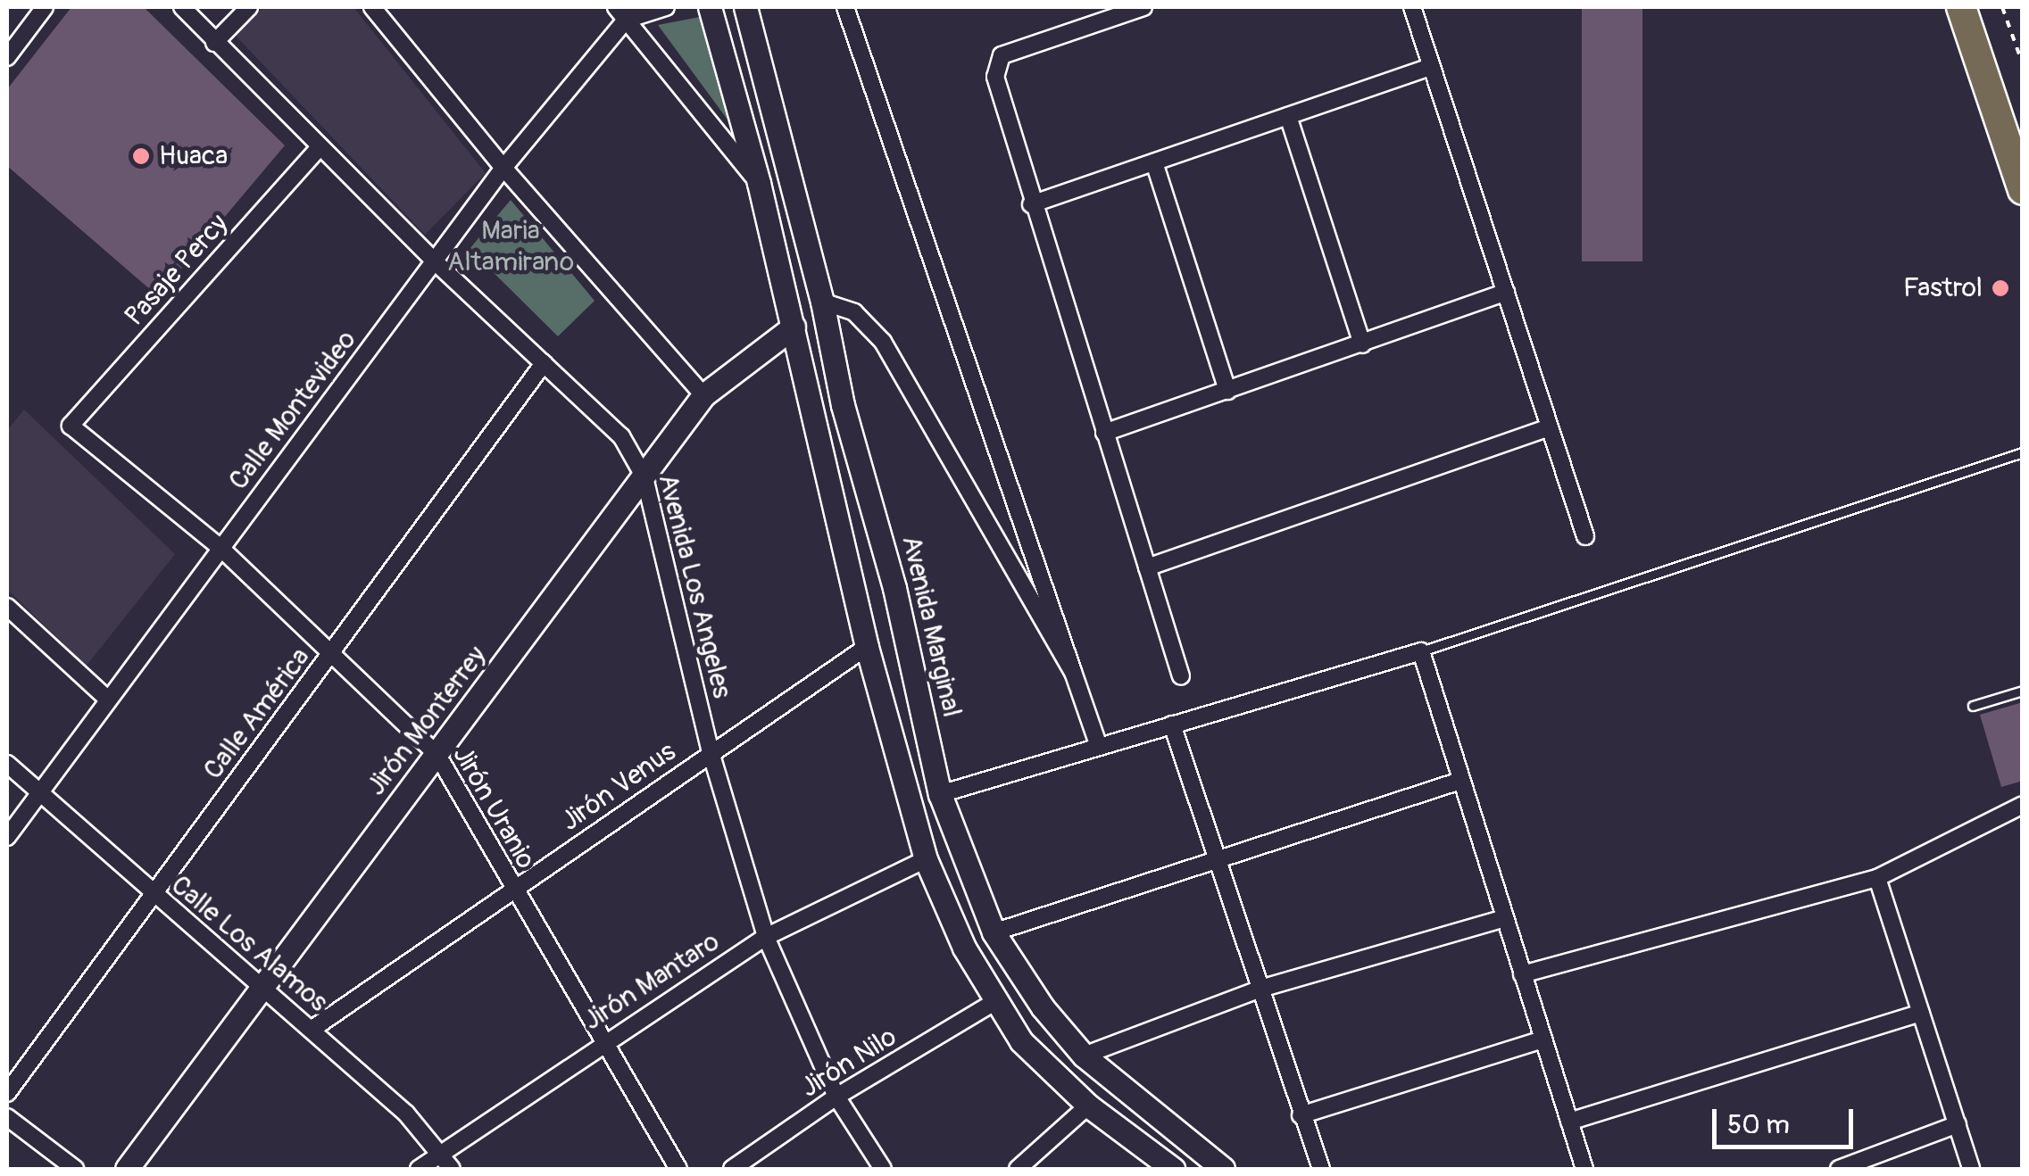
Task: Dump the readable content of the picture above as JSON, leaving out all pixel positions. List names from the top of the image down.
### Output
{
  "streets": {
    "main road": ["Avenida Marginal", "Jirón Monterrey"],
    "street": [
      "Pasaje Percy",
      "Calle Montevideo",
      "Avenida Los Angeles",
      "Calle América",
      "Jirón Venus",
      "Jirón Uranio",
      "Calle Los Alamos",
      "Jirón Mantaro",
      "Jirón Nilo"
    ]
  },
  "crossings": [
    ["Pasaje Percy", "Avenida Los Angeles"],
    ["Pasaje Percy", "Jirón Uranio"],
    ["Calle Montevideo", "Avenida Los Angeles"],
    ["Calle Montevideo", "Jirón Uranio"],
    ["Calle Montevideo", "Calle Los Alamos"],
    ["Avenida Los Angeles", "Calle América"],
    ["Avenida Los Angeles", "Jirón Monterrey"],
    ["Avenida Los Angeles", "Jirón Venus"],
    ["Avenida Los Angeles", "Jirón Mantaro"],
    ["Avenida Los Angeles", "Jirón Nilo"],
    ["Calle América", "Jirón Uranio"],
    ["Calle América", "Calle Los Alamos"],
    ["Jirón Monterrey", "Jirón Uranio"],
    ["Jirón Monterrey", "Calle Los Alamos"],
    ["Jirón Venus", "Jirón Uranio"],
    ["Jirón Venus", "Calle Los Alamos"],
    ["Jirón Uranio", "Jirón Mantaro"],
    ["Calle Los Alamos", "Jirón Mantaro"]
  ],
  "parks": ["Maria Altamirano"],
  "places": ["Huaca", "Fastrol"],
  "scale_bar": "50 m"
}
